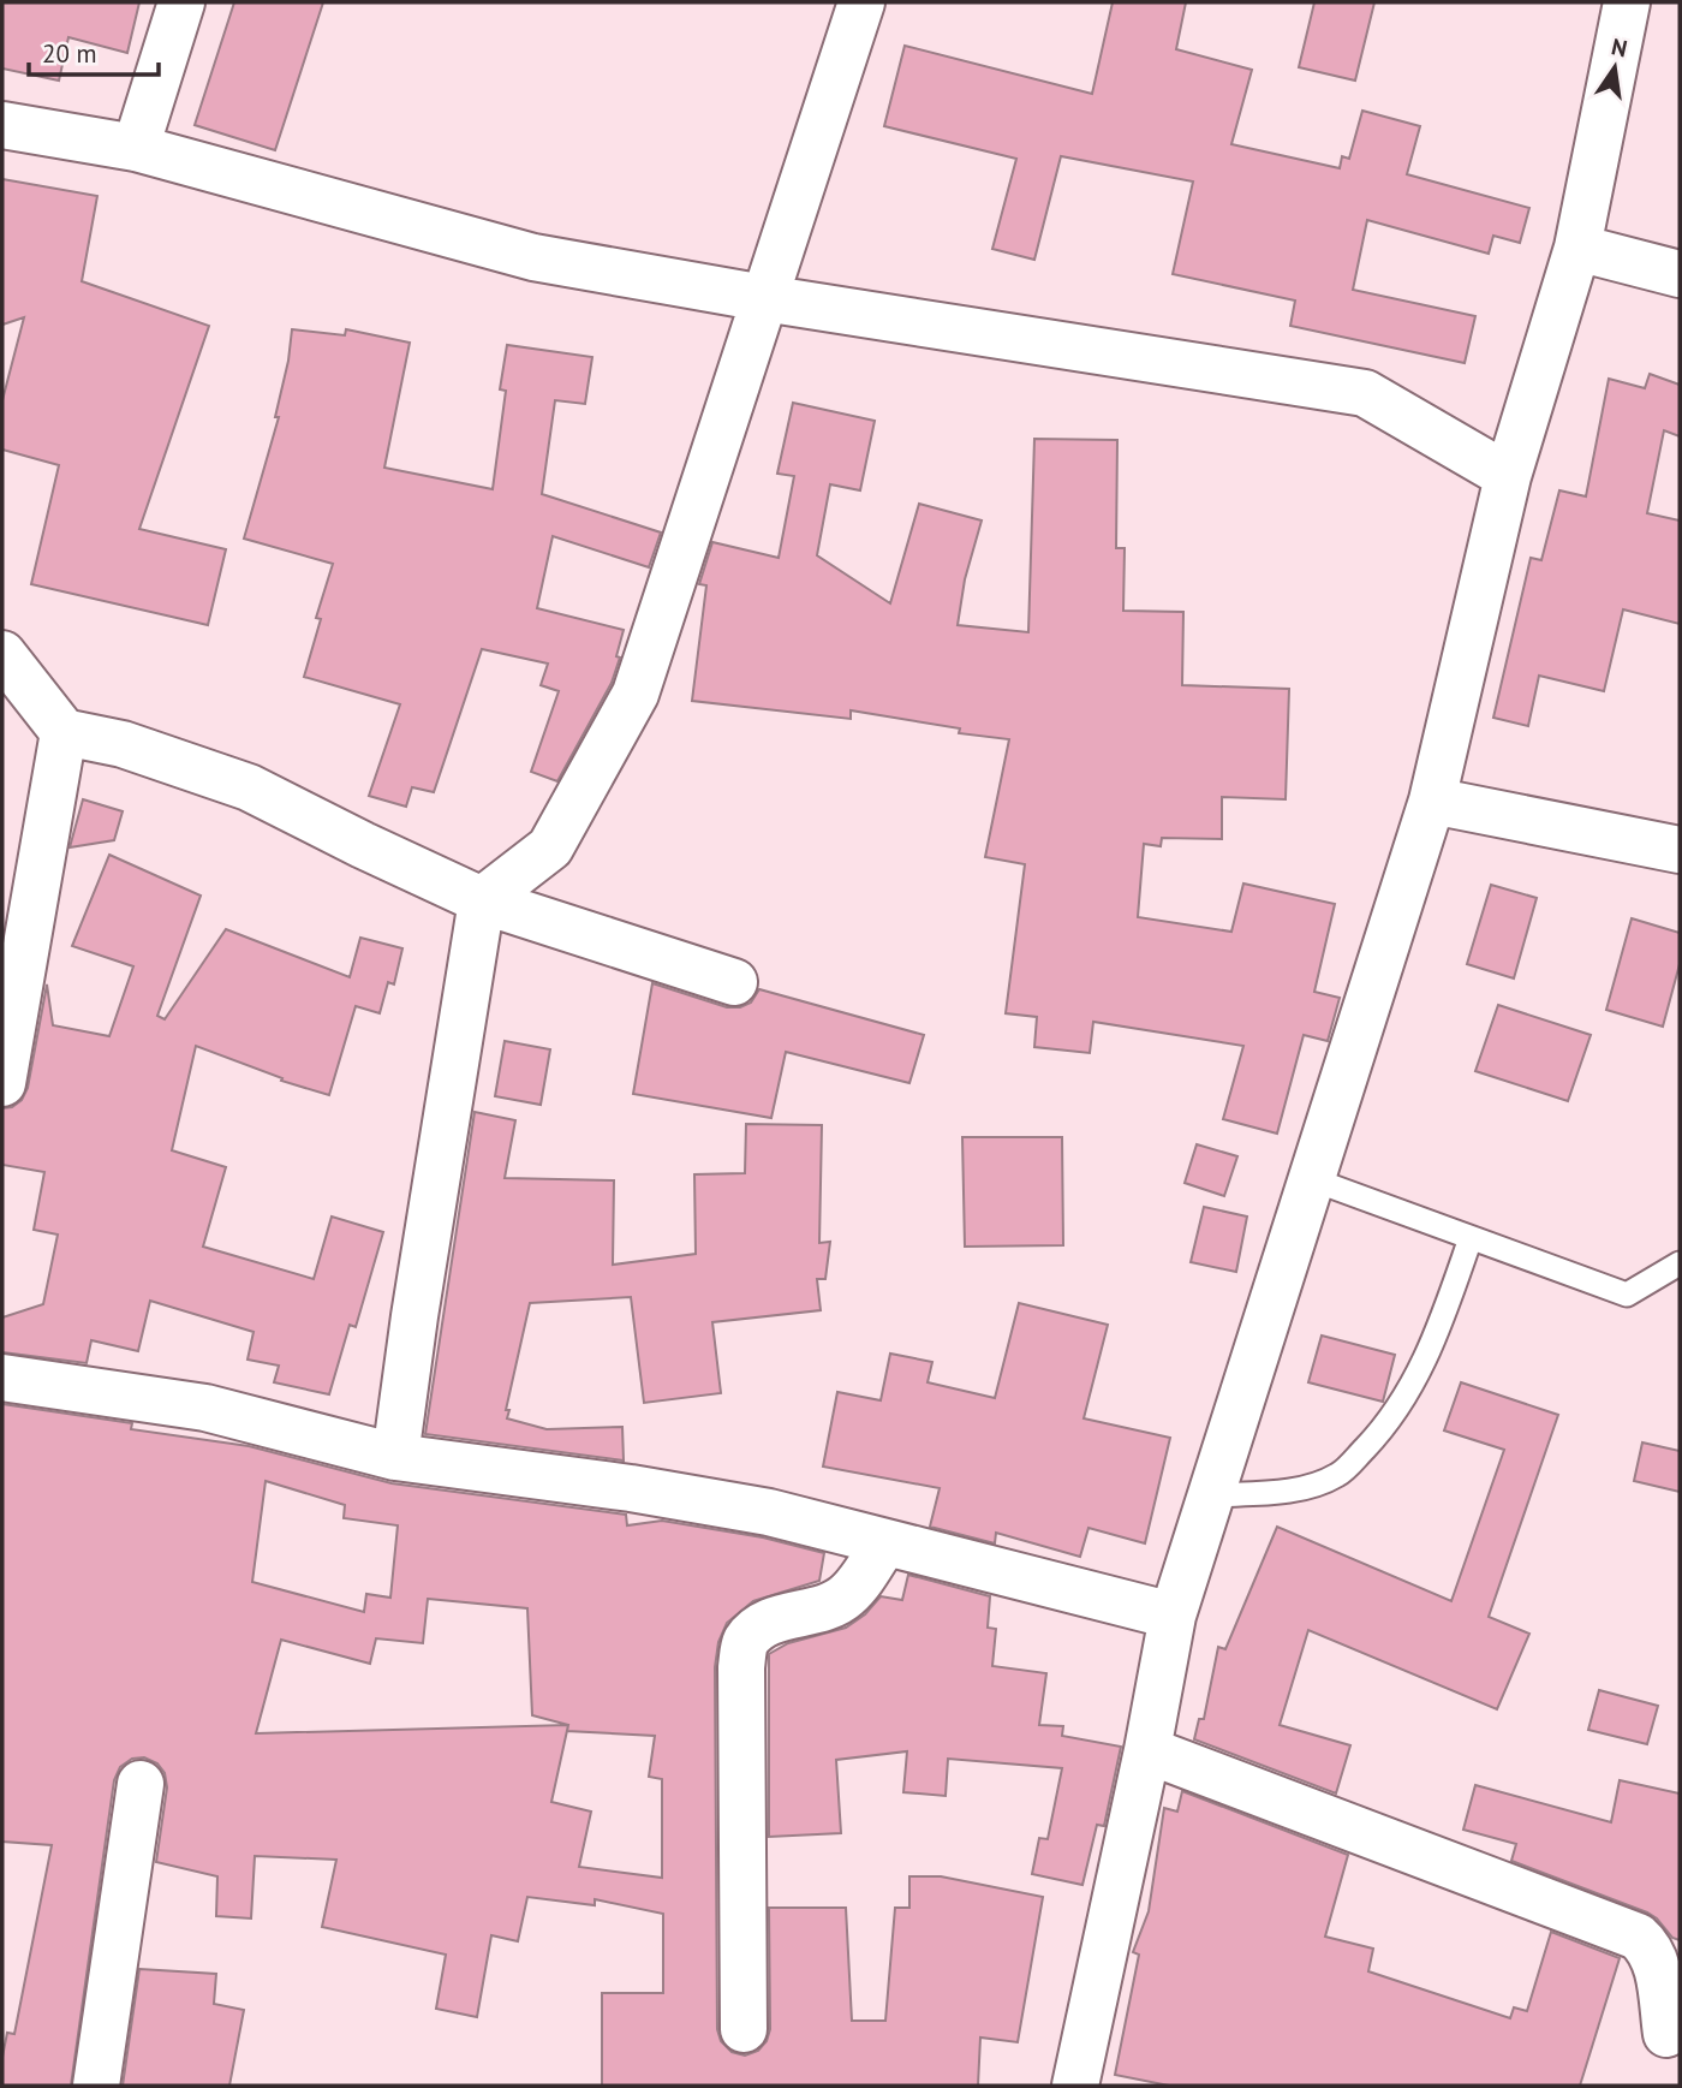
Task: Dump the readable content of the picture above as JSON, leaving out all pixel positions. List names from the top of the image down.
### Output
{
  "scale_bar": "20 m",
  "north": "top"
}
